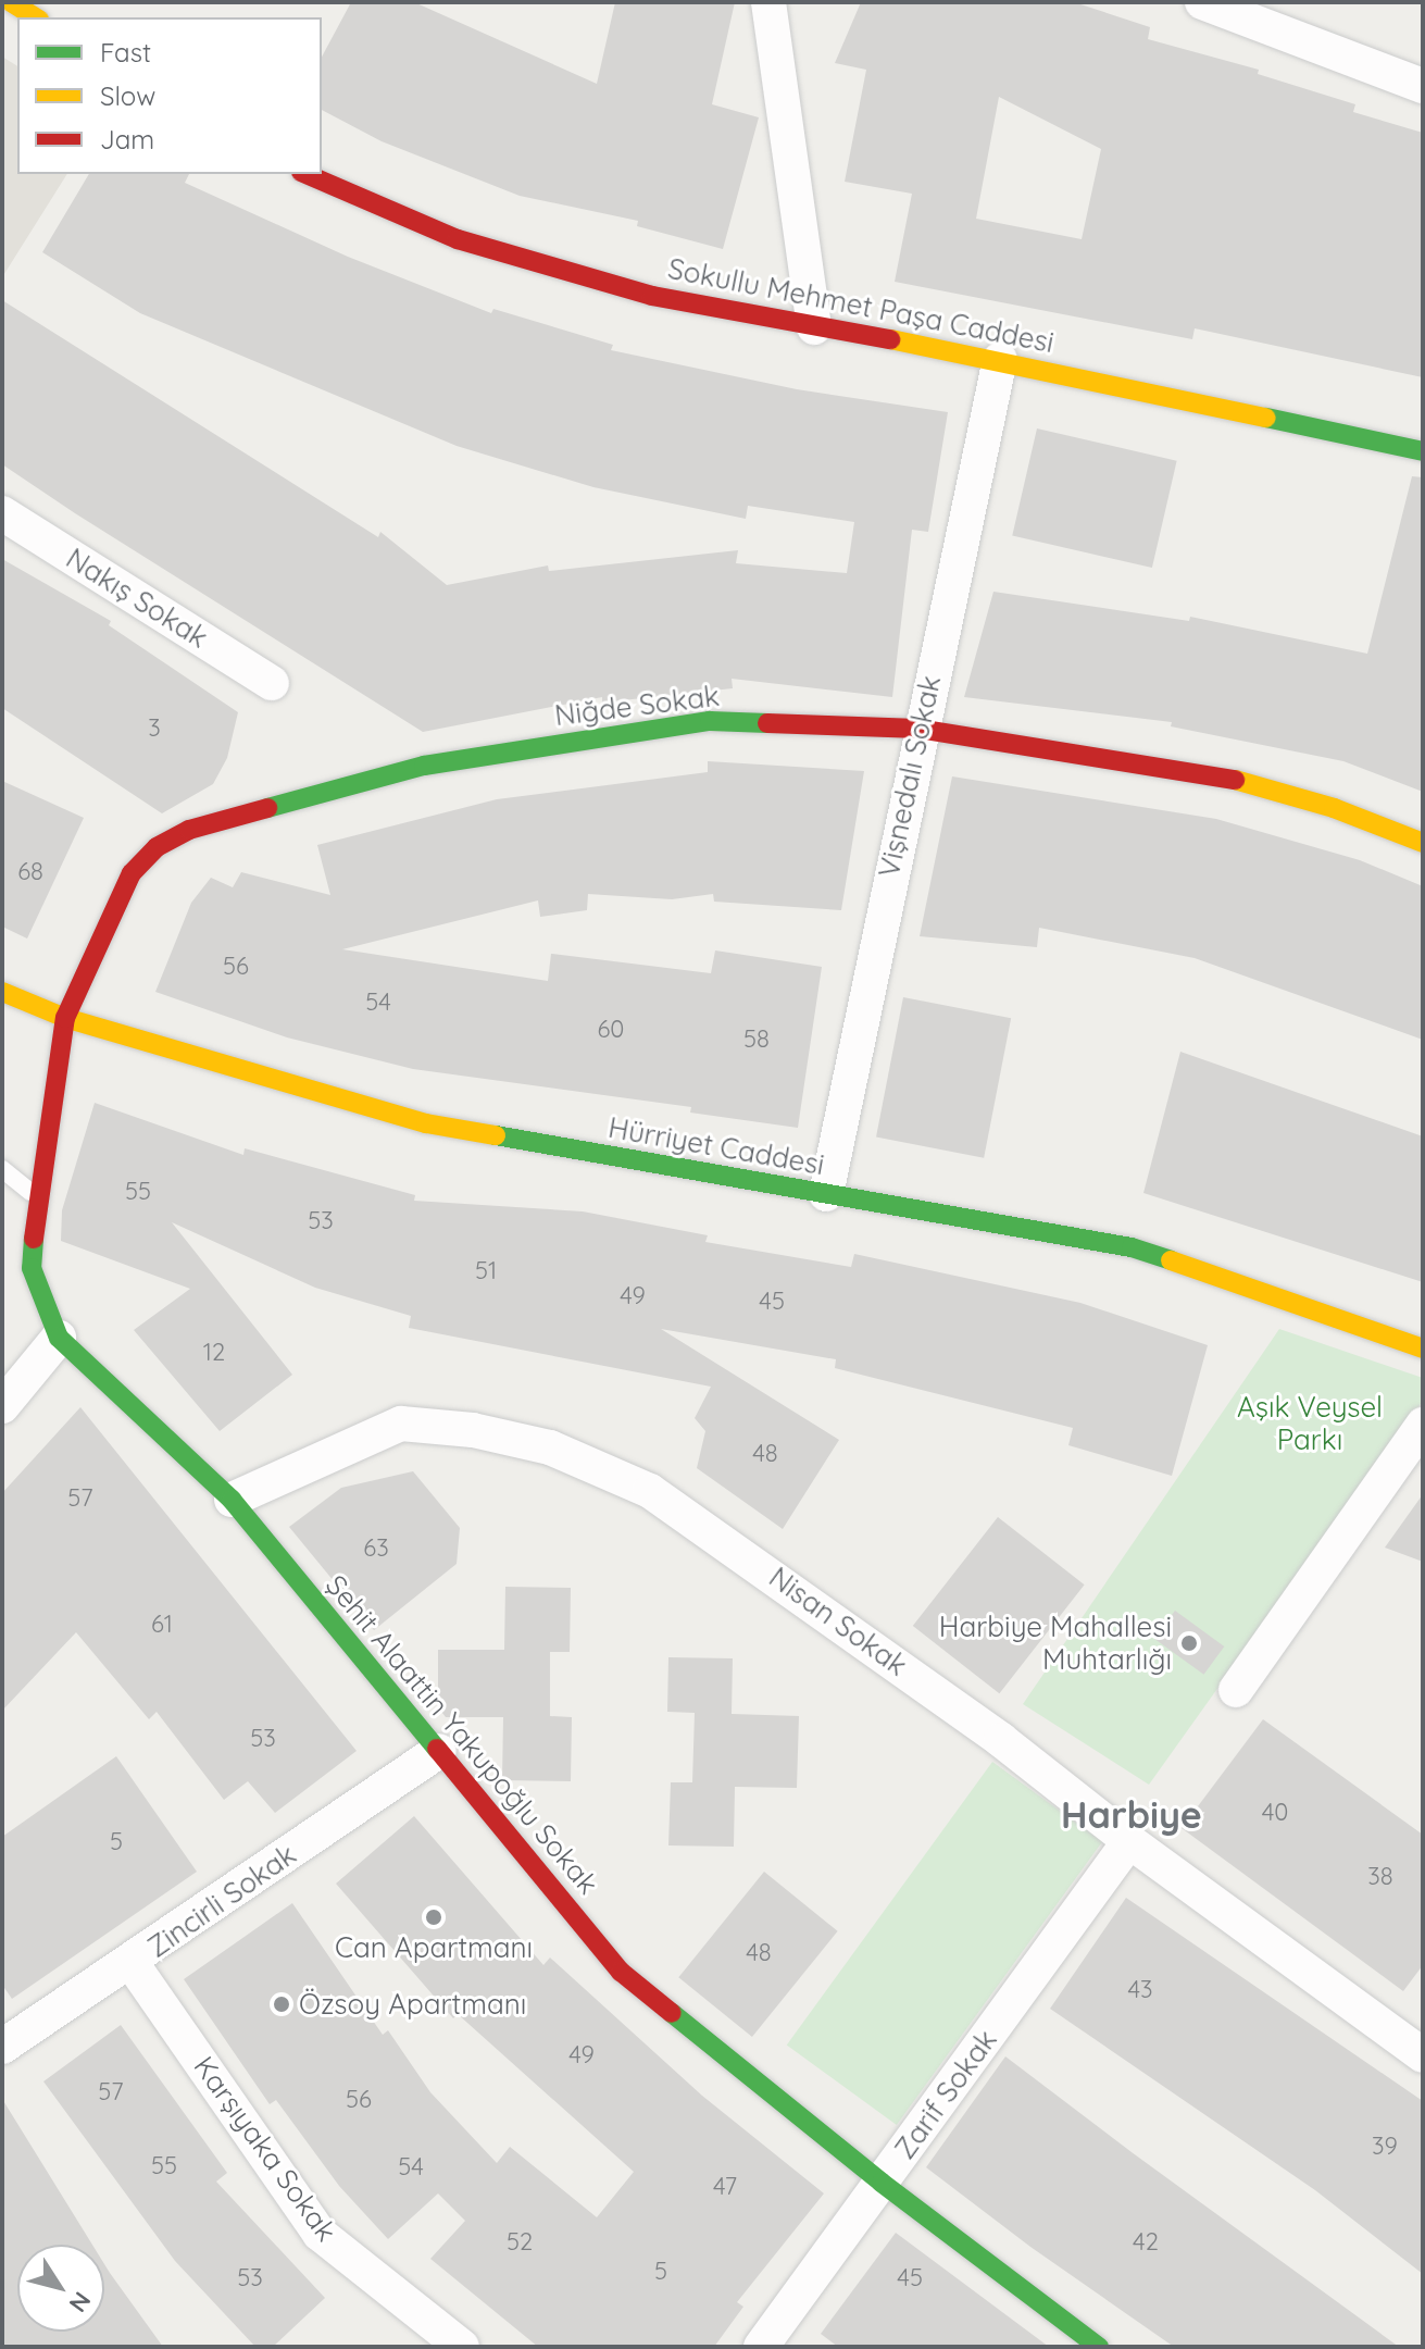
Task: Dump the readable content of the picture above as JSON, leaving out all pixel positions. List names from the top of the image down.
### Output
{
  "streets": {
    "street": [
      "Sokullu Mehmet Paşa Caddesi",
      "Nakış Sokak",
      "Niğde Sokak",
      "Vişnedalı Sokak",
      "Hürriyet Caddesi",
      "Nisan Sokak",
      "Şehit Alaattin Yakupoğlu Sokak",
      "Zincirli Sokak",
      "Zarif Sokak",
      "Karşıyaka Sokak"
    ]
  },
  "crossings": [
    ["Sokullu Mehmet Paşa Caddesi", "Vişnedalı Sokak"],
    ["Niğde Sokak", "Vişnedalı Sokak"],
    ["Niğde Sokak", "Hürriyet Caddesi"],
    ["Niğde Sokak", "Şehit Alaattin Yakupoğlu Sokak"],
    ["Vişnedalı Sokak", "Hürriyet Caddesi"],
    ["Hürriyet Caddesi", "Şehit Alaattin Yakupoğlu Sokak"],
    ["Nisan Sokak", "Şehit Alaattin Yakupoğlu Sokak"],
    ["Nisan Sokak", "Zarif Sokak"],
    ["Şehit Alaattin Yakupoğlu Sokak", "Zincirli Sokak"],
    ["Şehit Alaattin Yakupoğlu Sokak", "Zarif Sokak"],
    ["Zincirli Sokak", "Karşıyaka Sokak"]
  ],
  "districts": ["Harbiye"],
  "parks": ["Aşık Veysel Parkı"],
  "places": ["Harbiye Mahallesi Muhtarlığı", "Can Apartmanı", "Özsoy Apartmanı"],
  "house_numbers": [
    "3",
    "68",
    "56",
    "54",
    "60",
    "58",
    "55",
    "53",
    "51",
    "49",
    "45",
    "12",
    "48",
    "57",
    "63",
    "61",
    "53",
    "40",
    "5",
    "38",
    "48",
    "43",
    "49",
    "57",
    "56",
    "39",
    "55",
    "54",
    "47",
    "52",
    "42",
    "5",
    "53",
    "45"
  ],
  "legend": ["Fast", "Slow", "Jam"],
  "north": "bottom right"
}
